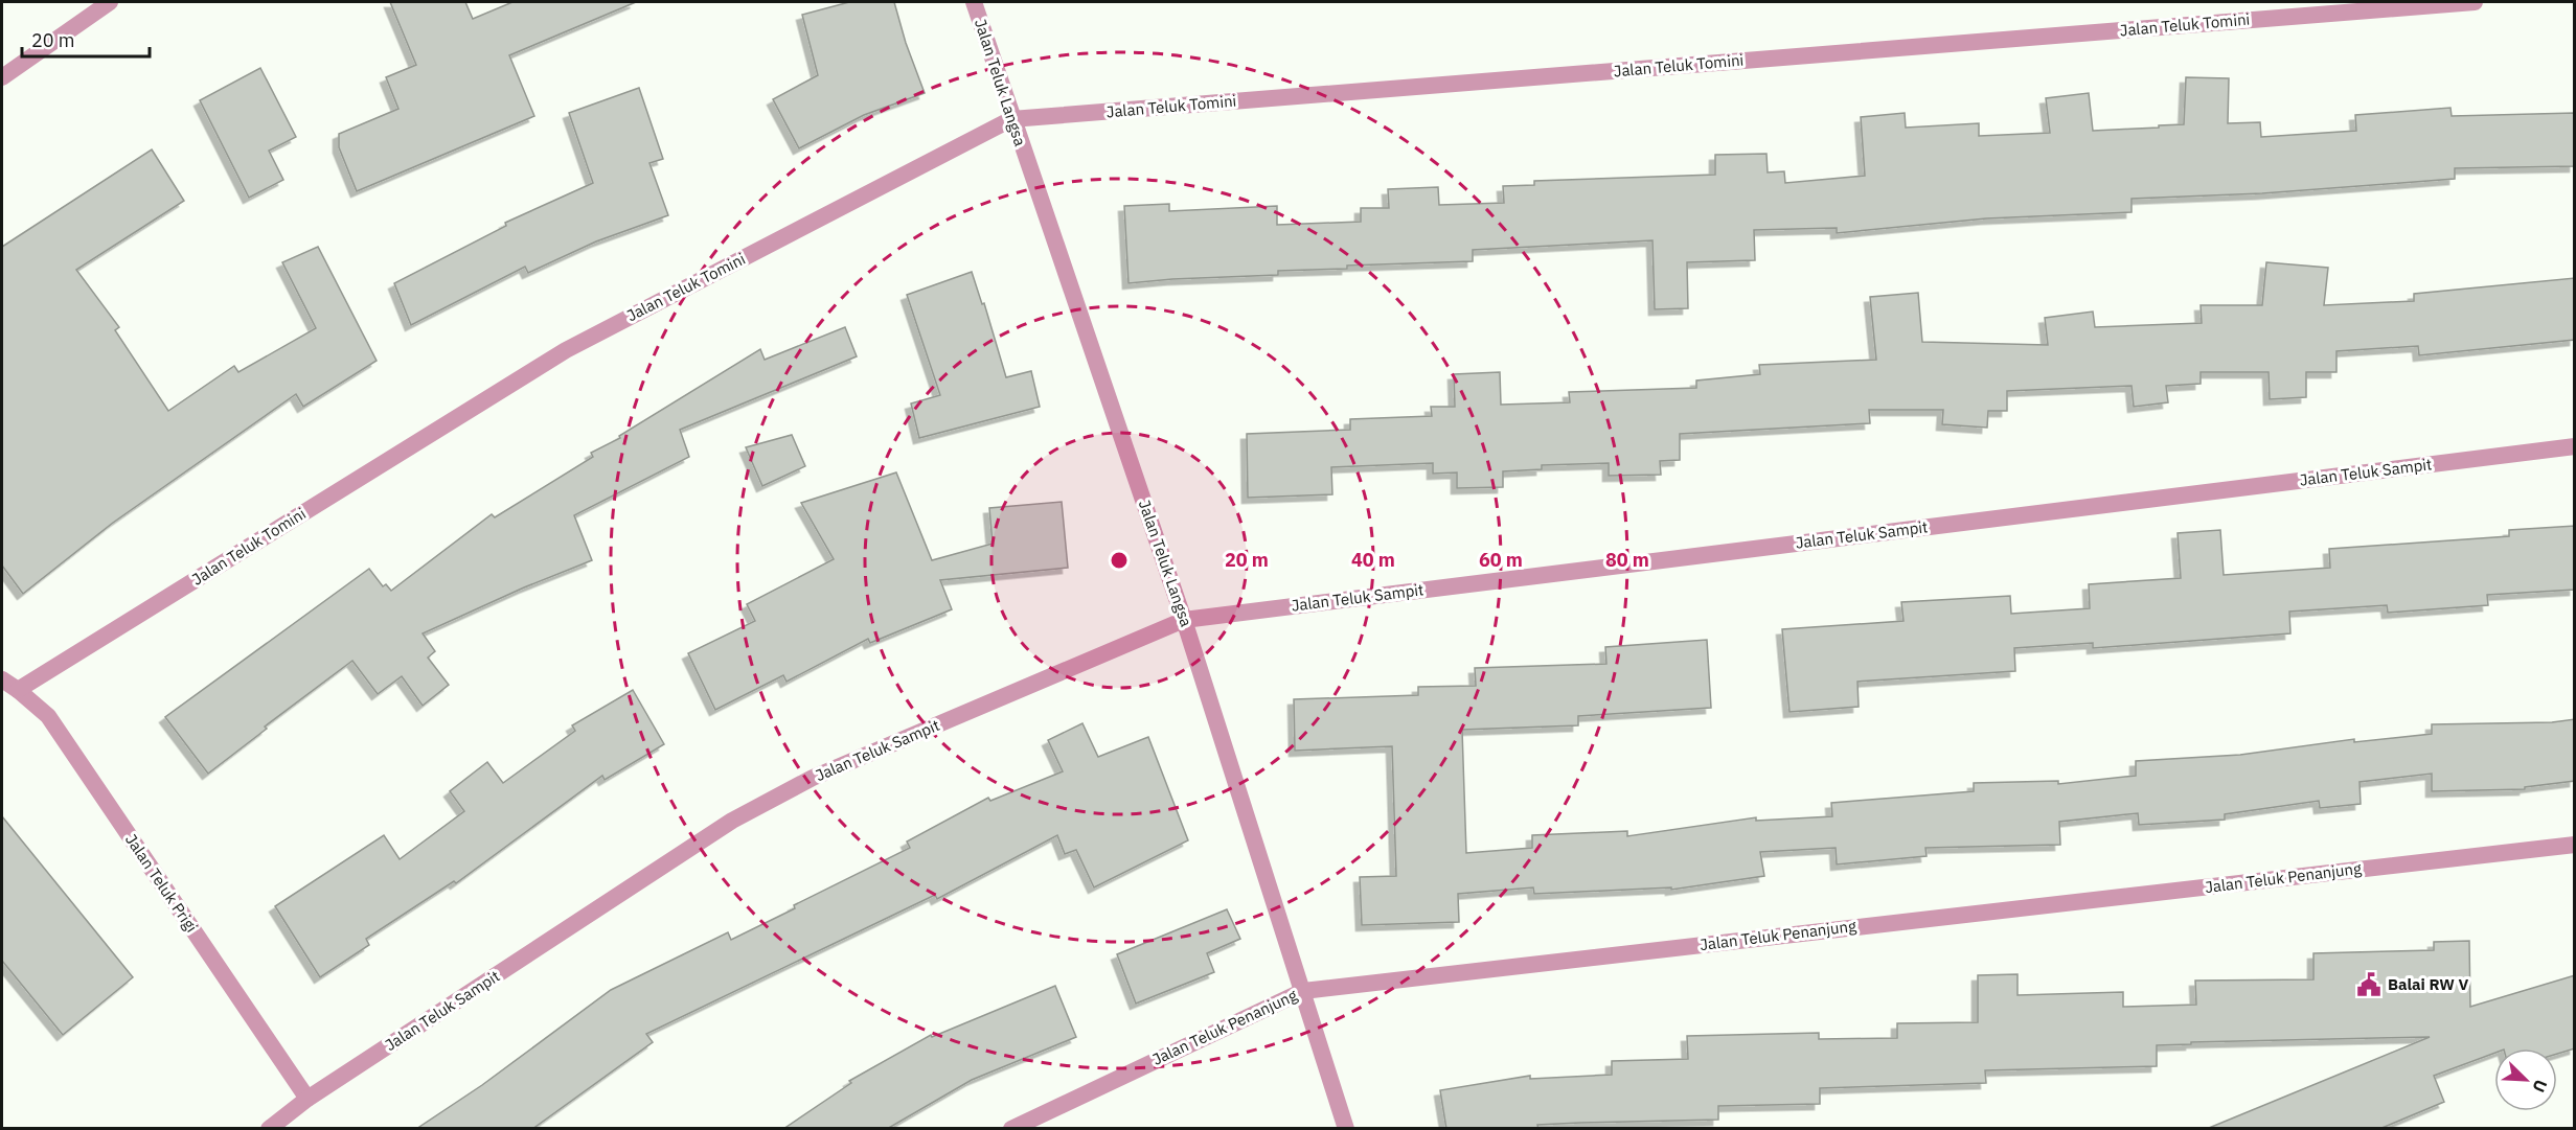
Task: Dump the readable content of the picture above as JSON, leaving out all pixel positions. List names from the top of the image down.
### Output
{
  "streets": {
    "street": [
      "Jalan Teluk Tomini",
      "Jalan Teluk Langsa",
      "Jalan Teluk Sampit",
      "Jalan Teluk Penanjung",
      "Jalan Teluk Prigi"
    ]
  },
  "crossings": [
    ["Jalan Teluk Tomini", "Jalan Teluk Langsa"],
    ["Jalan Teluk Tomini", "Jalan Teluk Prigi"],
    ["Jalan Teluk Langsa", "Jalan Teluk Sampit"],
    ["Jalan Teluk Langsa", "Jalan Teluk Penanjung"],
    ["Jalan Teluk Sampit", "Jalan Teluk Prigi"]
  ],
  "places": {
    "public building": ["Balai RW V"]
  },
  "scale_bar": "20 m",
  "north": "bottom right",
  "rings": [
    "20 m",
    "40 m",
    "60 m",
    "80 m"
  ]
}
